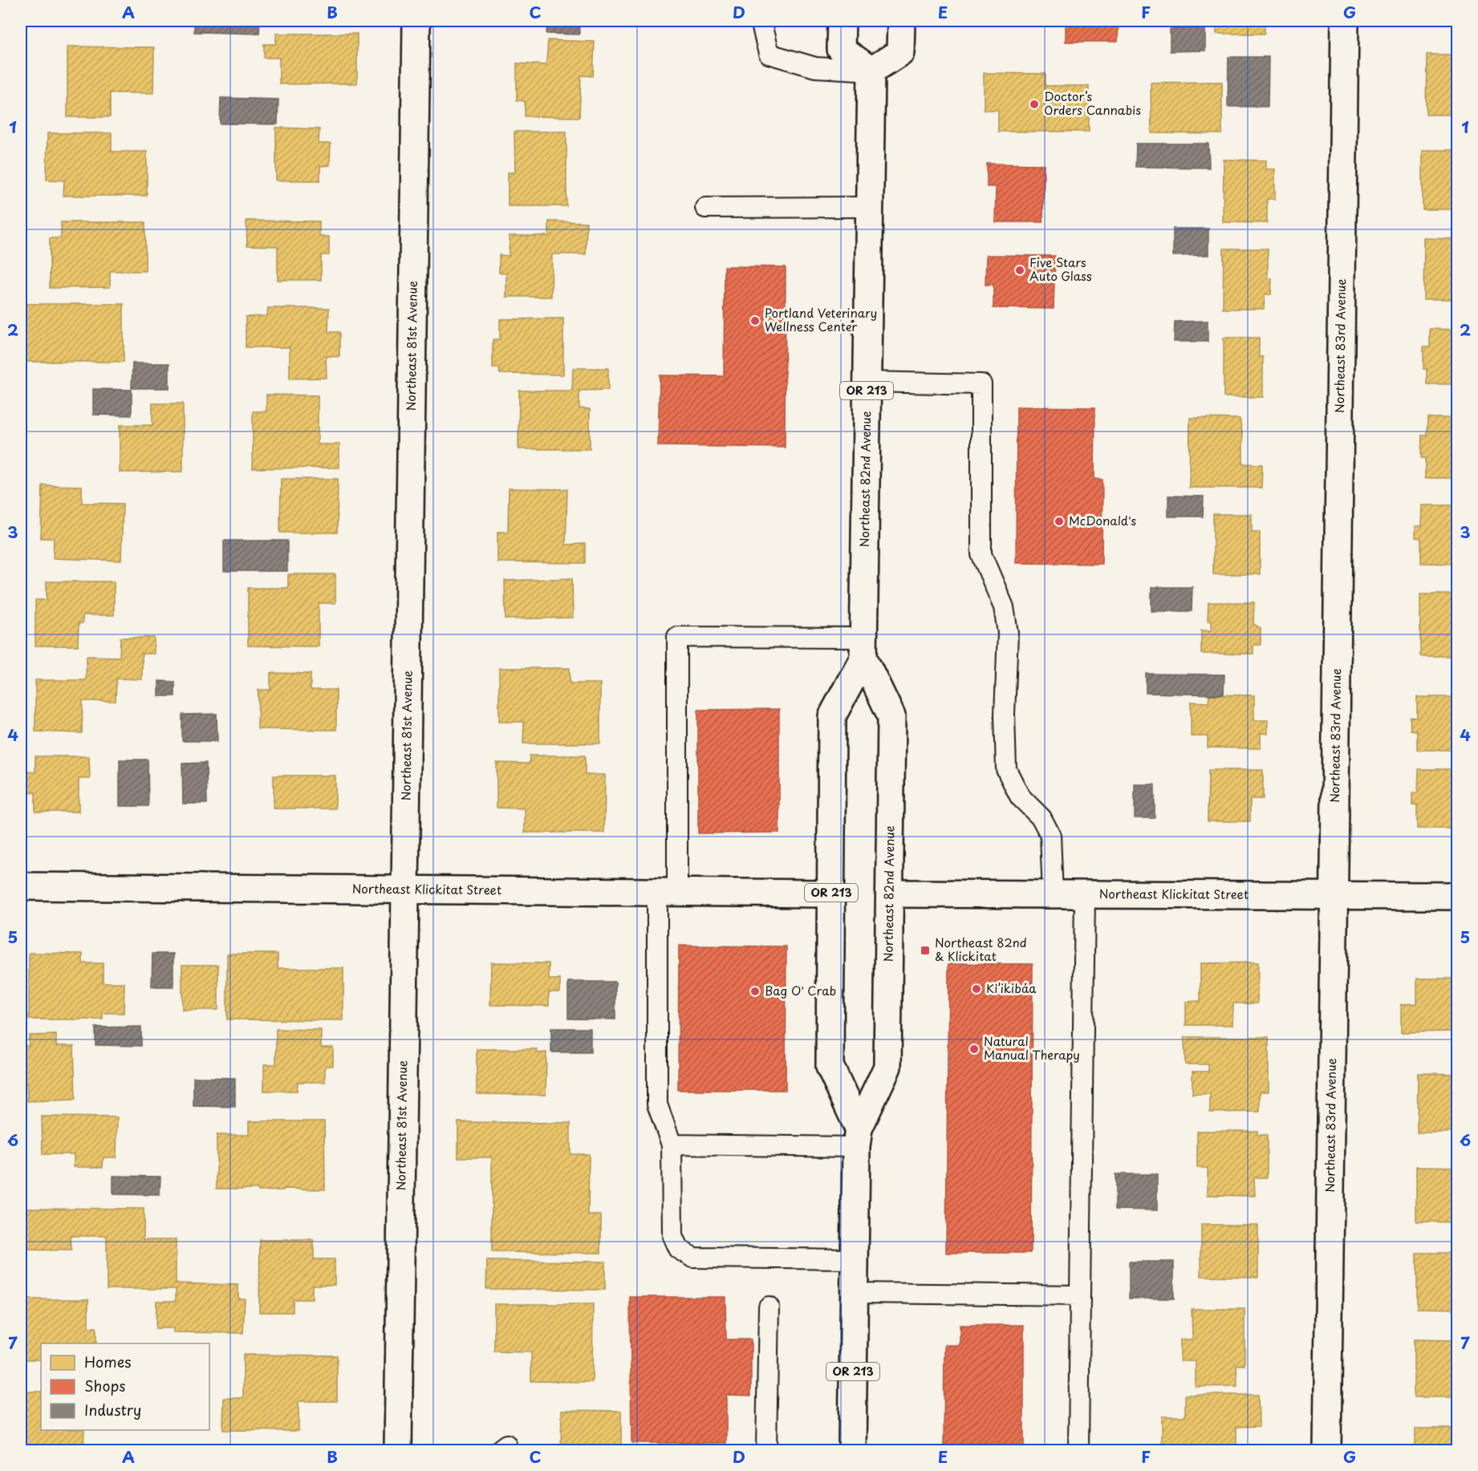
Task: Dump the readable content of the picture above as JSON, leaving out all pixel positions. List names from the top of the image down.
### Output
{
  "streets": {
    "street": [
      "Northeast 81st Avenue",
      "Northeast 83rd Avenue",
      "OR 213",
      "Northeast 82nd Avenue",
      "Northeast Klickitat Street"
    ]
  },
  "crossings": [
    ["Northeast 81st Avenue", "Northeast Klickitat Street"],
    ["Northeast 83rd Avenue", "Northeast Klickitat Street"],
    ["Northeast 82nd Avenue", "Northeast Klickitat Street"]
  ],
  "places": {
    "other": [
      "Doctor’s Orders Cannabis",
      "Five Stars Auto Glass",
      "Portland Veterinary Wellness Center",
      "McDonald's",
      "Ki’ikibáa",
      "Bag O' Crab",
      "Natural Manual Therapy"
    ],
    "transit": ["Northeast 82nd & Klickitat"]
  },
  "legend": ["Homes", "Shops", "Industry"],
  "grid": {
    "columns": [
      "A",
      "B",
      "C",
      "D",
      "E",
      "F",
      "G"
    ],
    "rows": [
      "1",
      "2",
      "3",
      "4",
      "5",
      "6",
      "7"
    ]
  }
}
